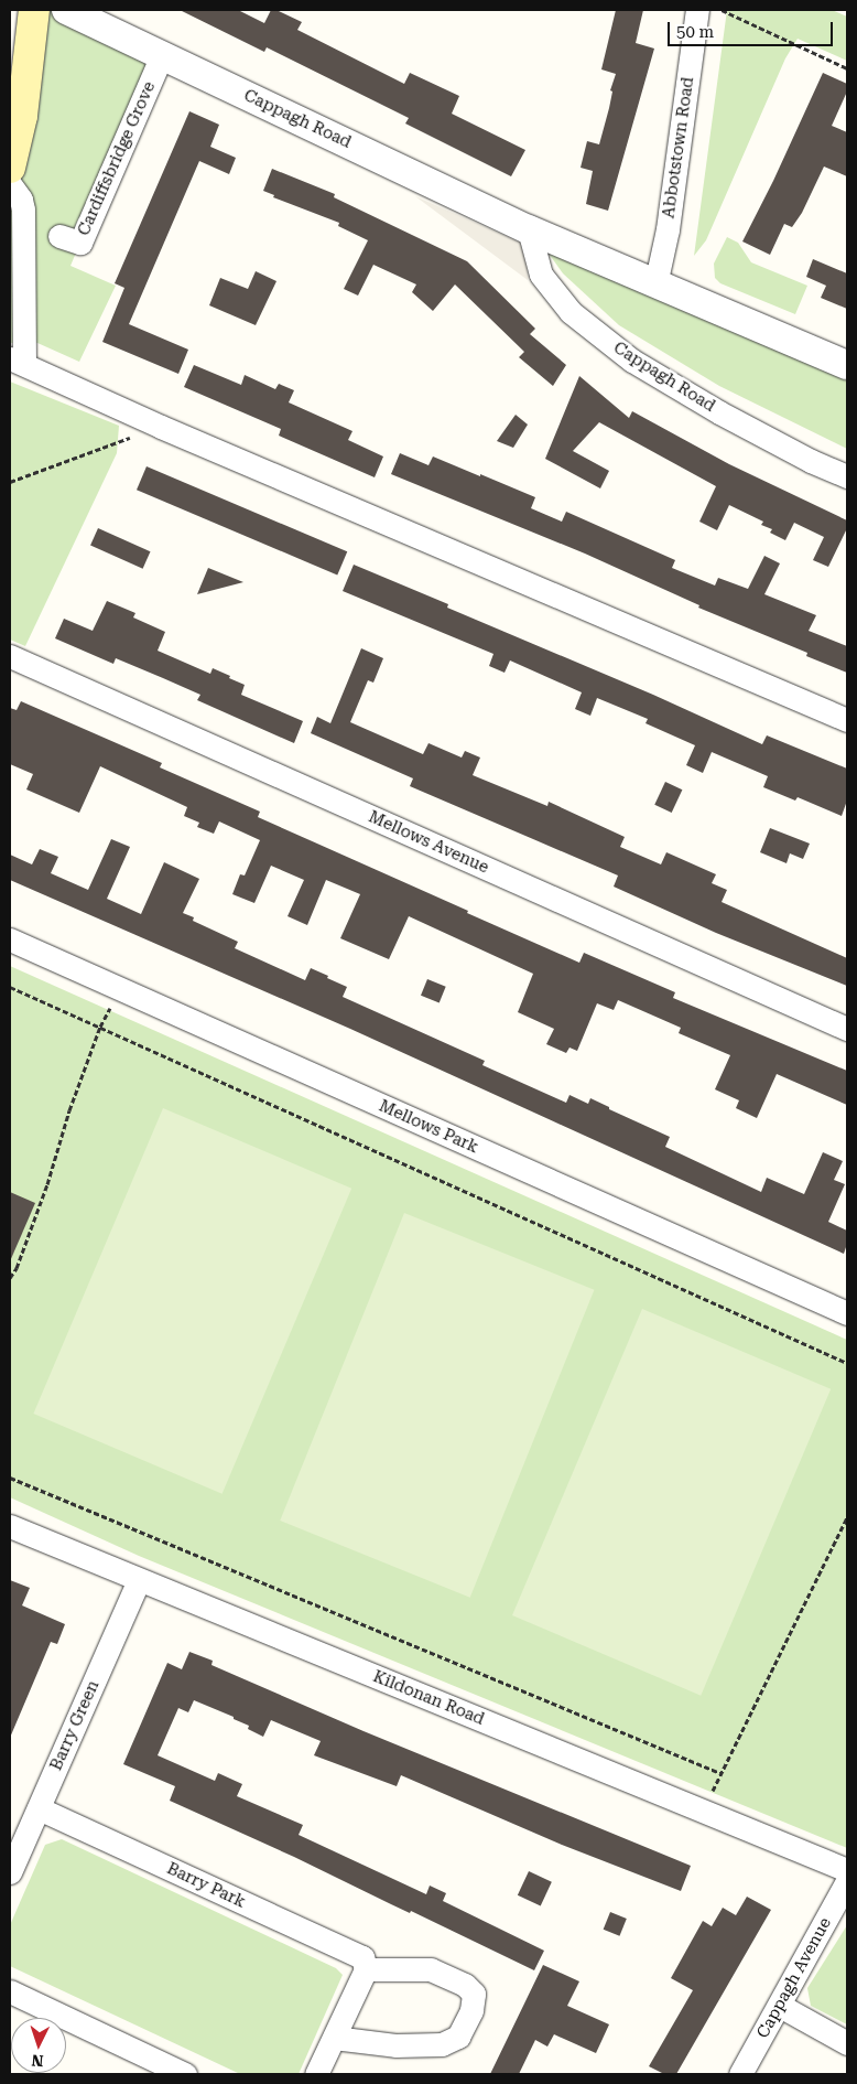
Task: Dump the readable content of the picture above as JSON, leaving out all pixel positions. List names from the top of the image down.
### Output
{
  "streets": {
    "street": [
      "Cappagh Road",
      "Abbotstown Road",
      "Cardiffsbridge Grove",
      "Mellows Avenue",
      "Mellows Park",
      "Kildonan Road",
      "Barry Green",
      "Barry Park",
      "Cappagh Avenue"
    ]
  },
  "crossings": [
    ["Cappagh Road", "Abbotstown Road"],
    ["Cappagh Road", "Cardiffsbridge Grove"],
    ["Kildonan Road", "Barry Green"],
    ["Barry Green", "Barry Park"]
  ],
  "scale_bar": "50 m",
  "north": "bottom"
}
